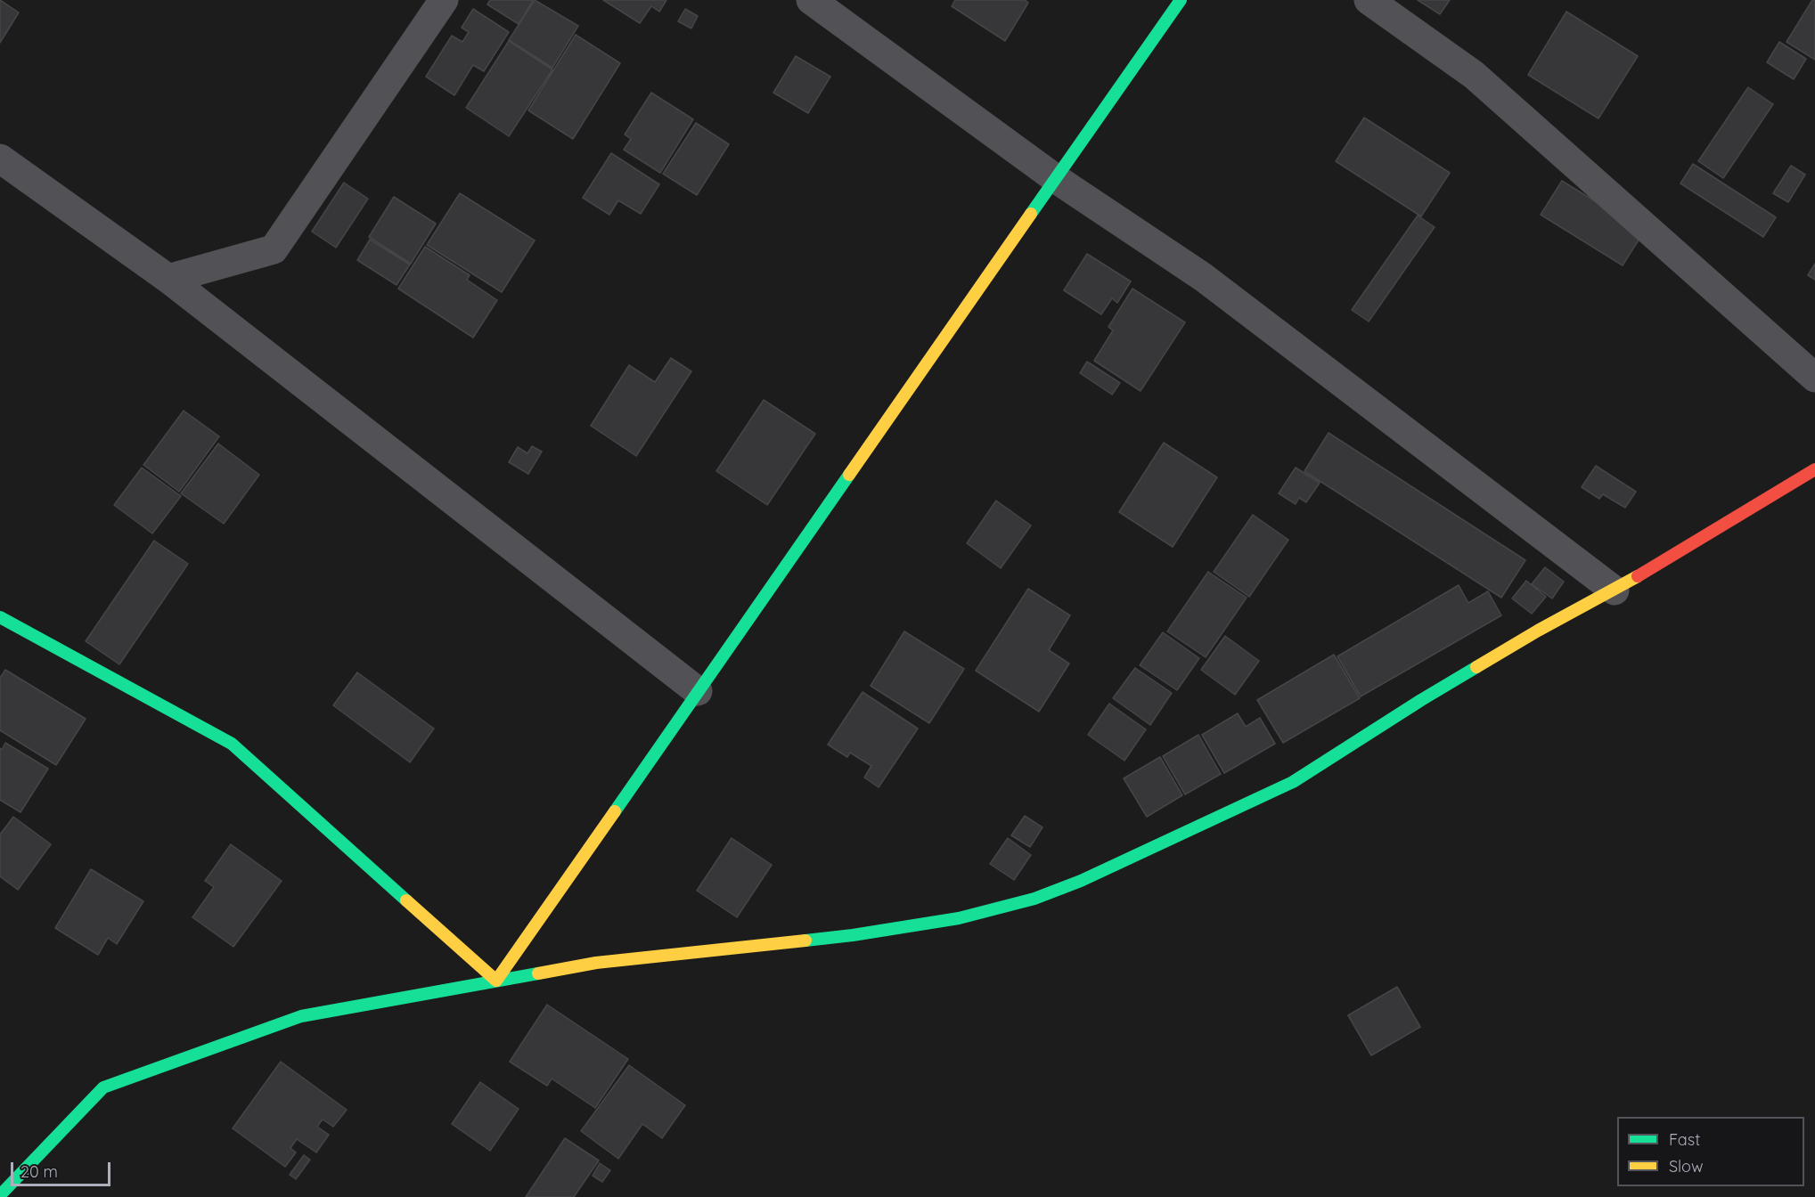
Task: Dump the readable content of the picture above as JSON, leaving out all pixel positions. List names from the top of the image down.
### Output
{
  "legend": ["Fast", "Slow"],
  "scale_bar": "20 m"
}
